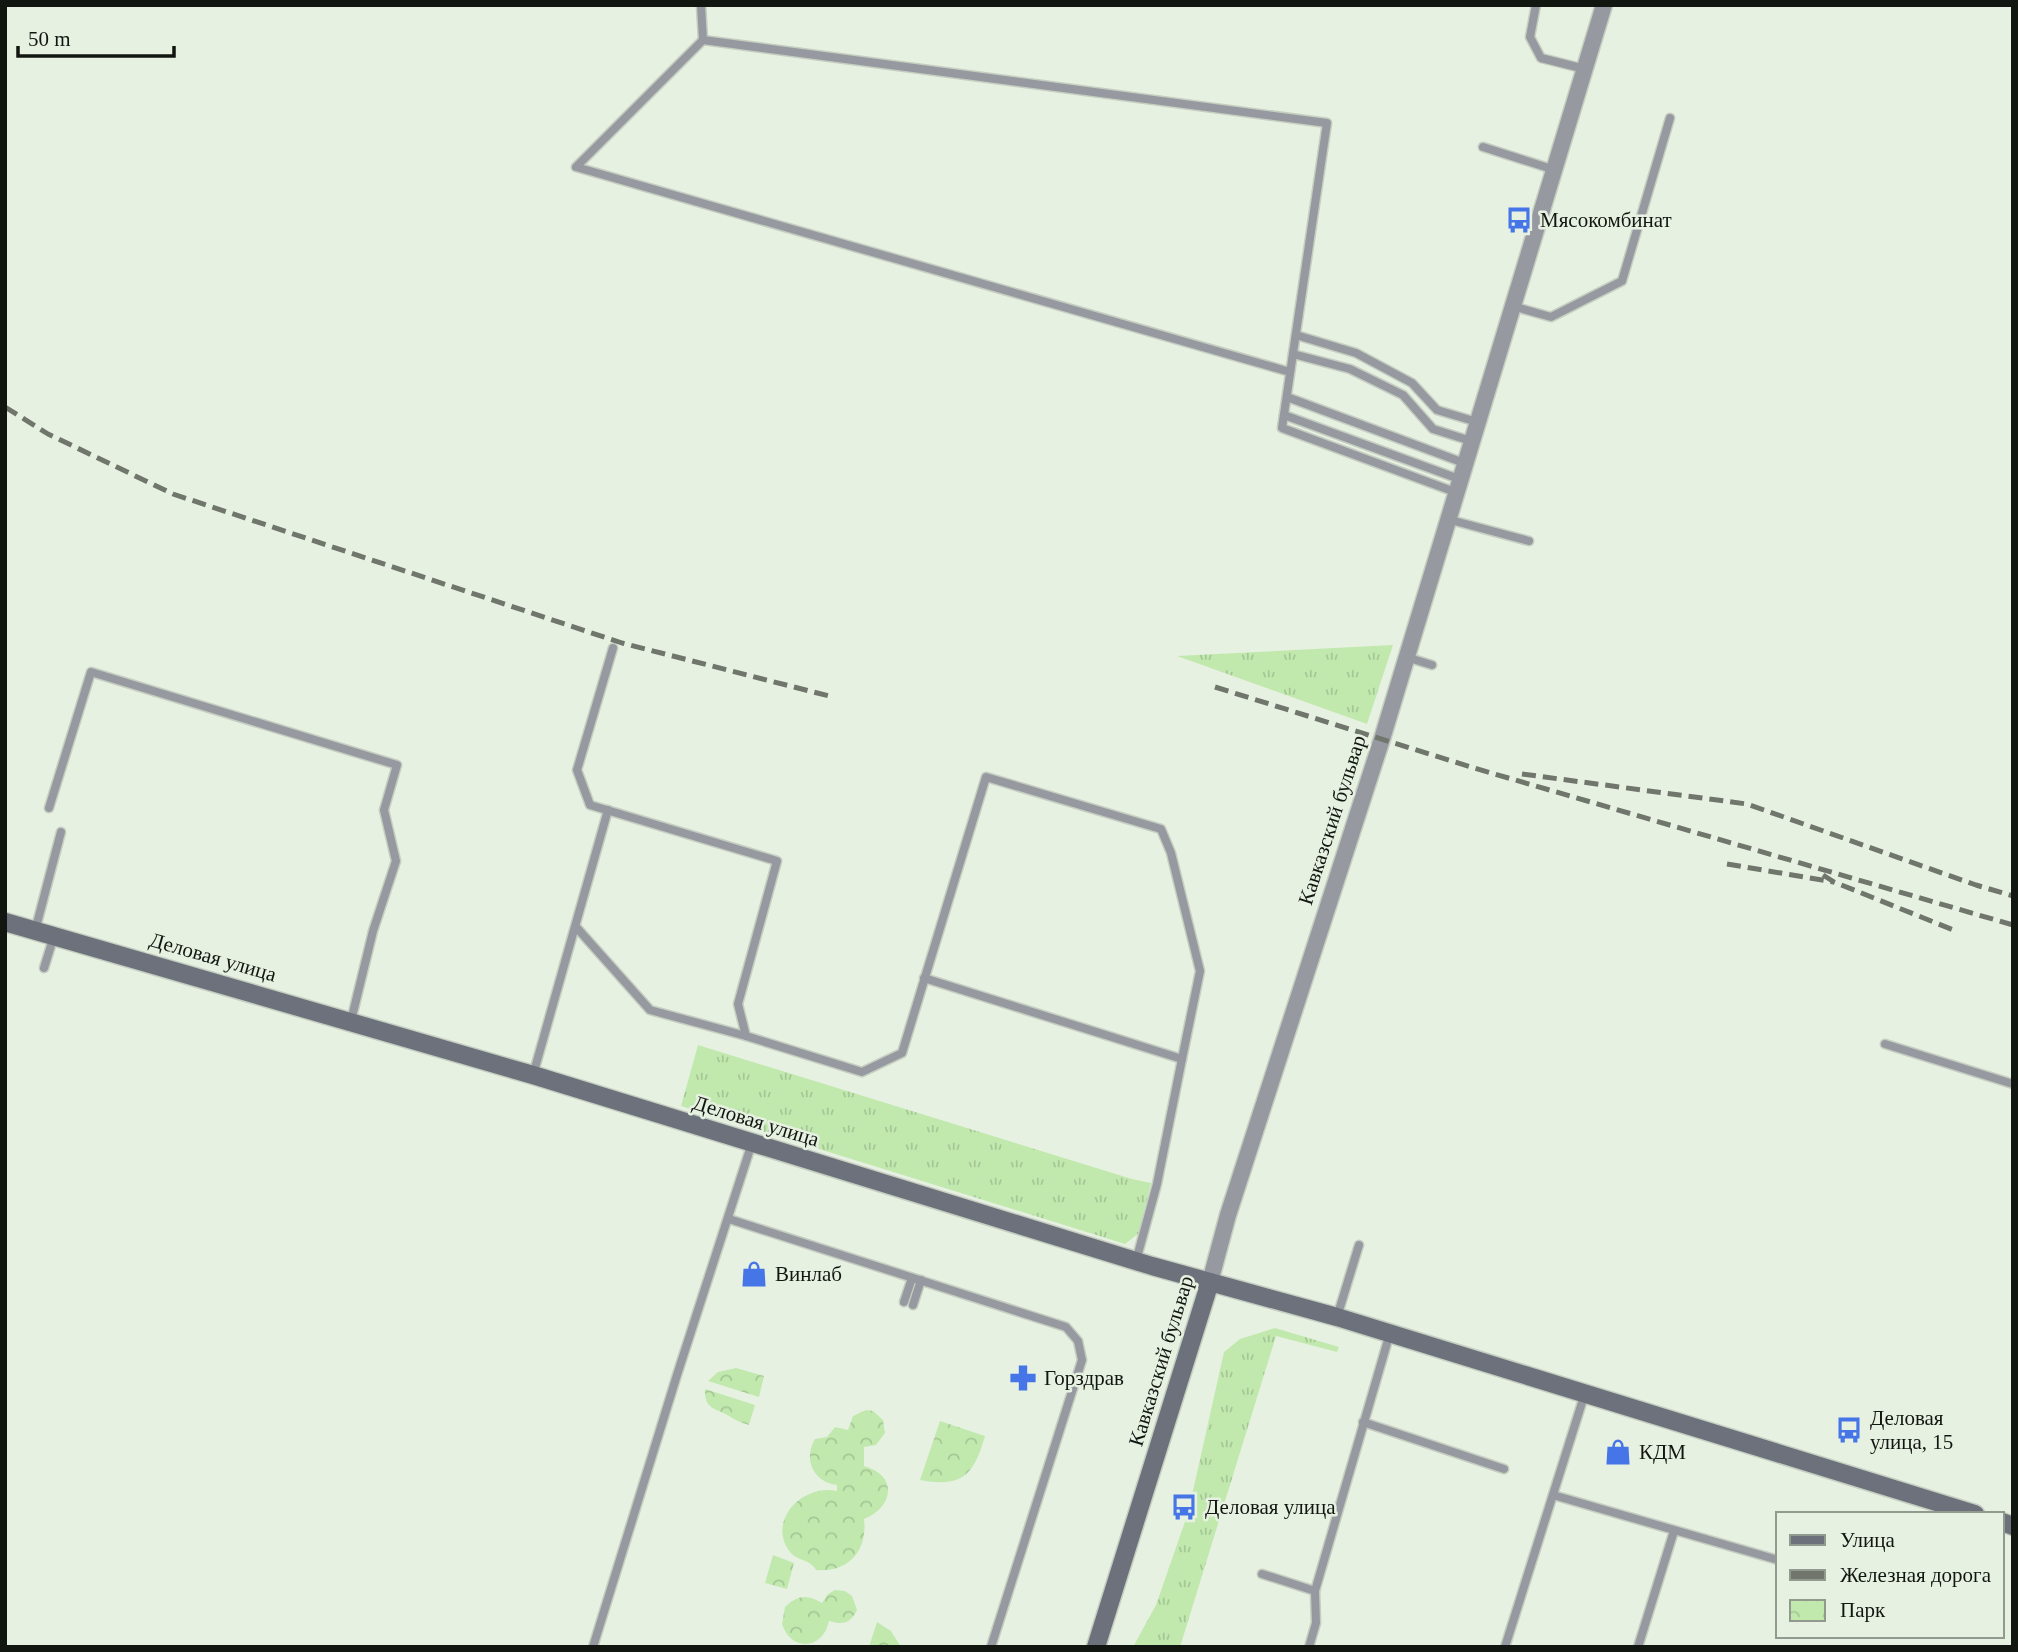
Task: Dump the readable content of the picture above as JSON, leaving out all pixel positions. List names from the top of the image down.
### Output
{
  "streets": {
    "street": ["Кавказский бульвар", "Деловая улица"]
  },
  "crossings": [
    ["Кавказский бульвар", "Деловая улица"]
  ],
  "places": {
    "bus stop": ["Мясокомбинат", "Деловая улица, 15", "Деловая улица"],
    "shop": ["Винлаб", "КДМ"],
    "pharmacy": ["Горздрав"]
  },
  "legend": ["Улица", "Железная дорога", "Парк"],
  "scale_bar": "50 m"
}
